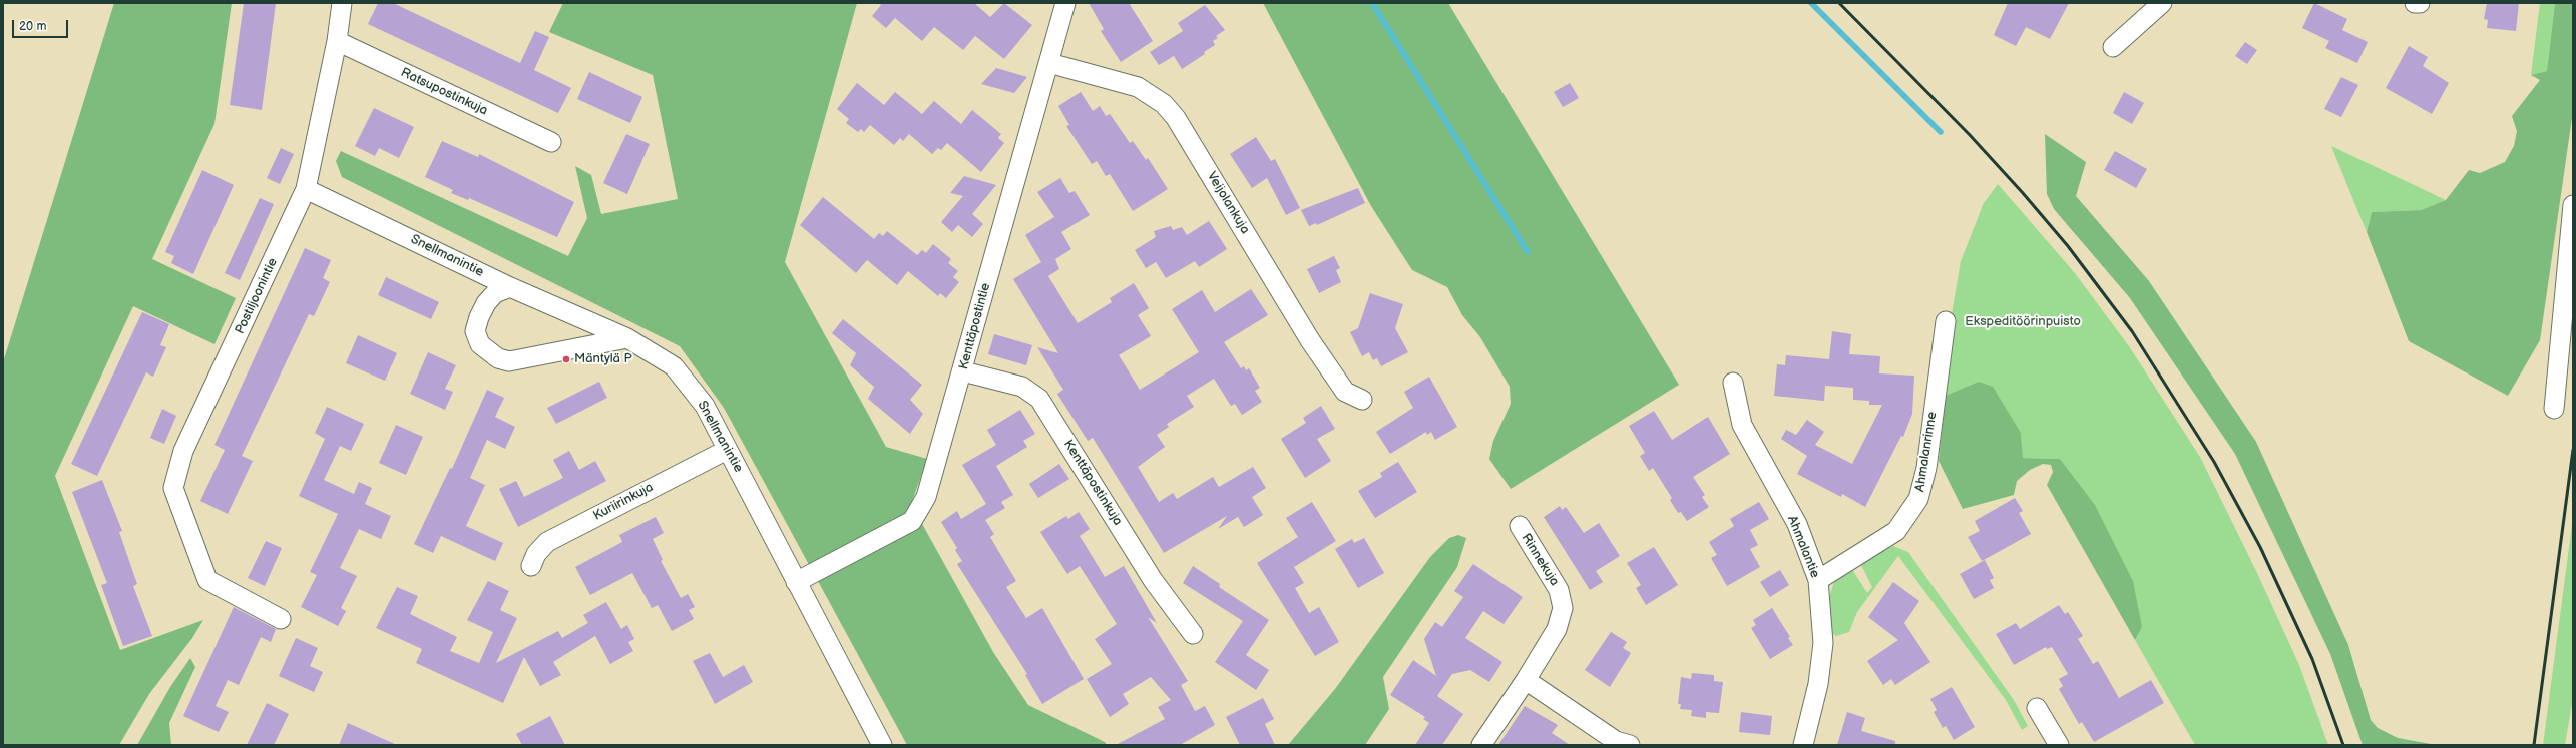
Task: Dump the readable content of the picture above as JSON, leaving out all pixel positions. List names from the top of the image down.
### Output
{
  "streets": {
    "street": [
      "Ratsupostinkuja",
      "Veijolankuja",
      "Snellmanintie",
      "Postiljoonintie",
      "Kenttäpostintie",
      "Ahmalanrinne",
      "Kenttäpostinkuja",
      "Kuriirinkuja",
      "Ahmalantie",
      "Rinnekuja"
    ]
  },
  "crossings": [
    ["Ratsupostinkuja", "Postiljoonintie"],
    ["Veijolankuja", "Kenttäpostintie"],
    ["Snellmanintie", "Postiljoonintie"],
    ["Snellmanintie", "Kenttäpostintie"],
    ["Snellmanintie", "Kuriirinkuja"],
    ["Kenttäpostintie", "Kenttäpostinkuja"],
    ["Ahmalanrinne", "Ahmalantie"]
  ],
  "parks": ["Ekspeditöörinpuisto"],
  "places": ["Mäntylä P"],
  "scale_bar": "20 m"
}
